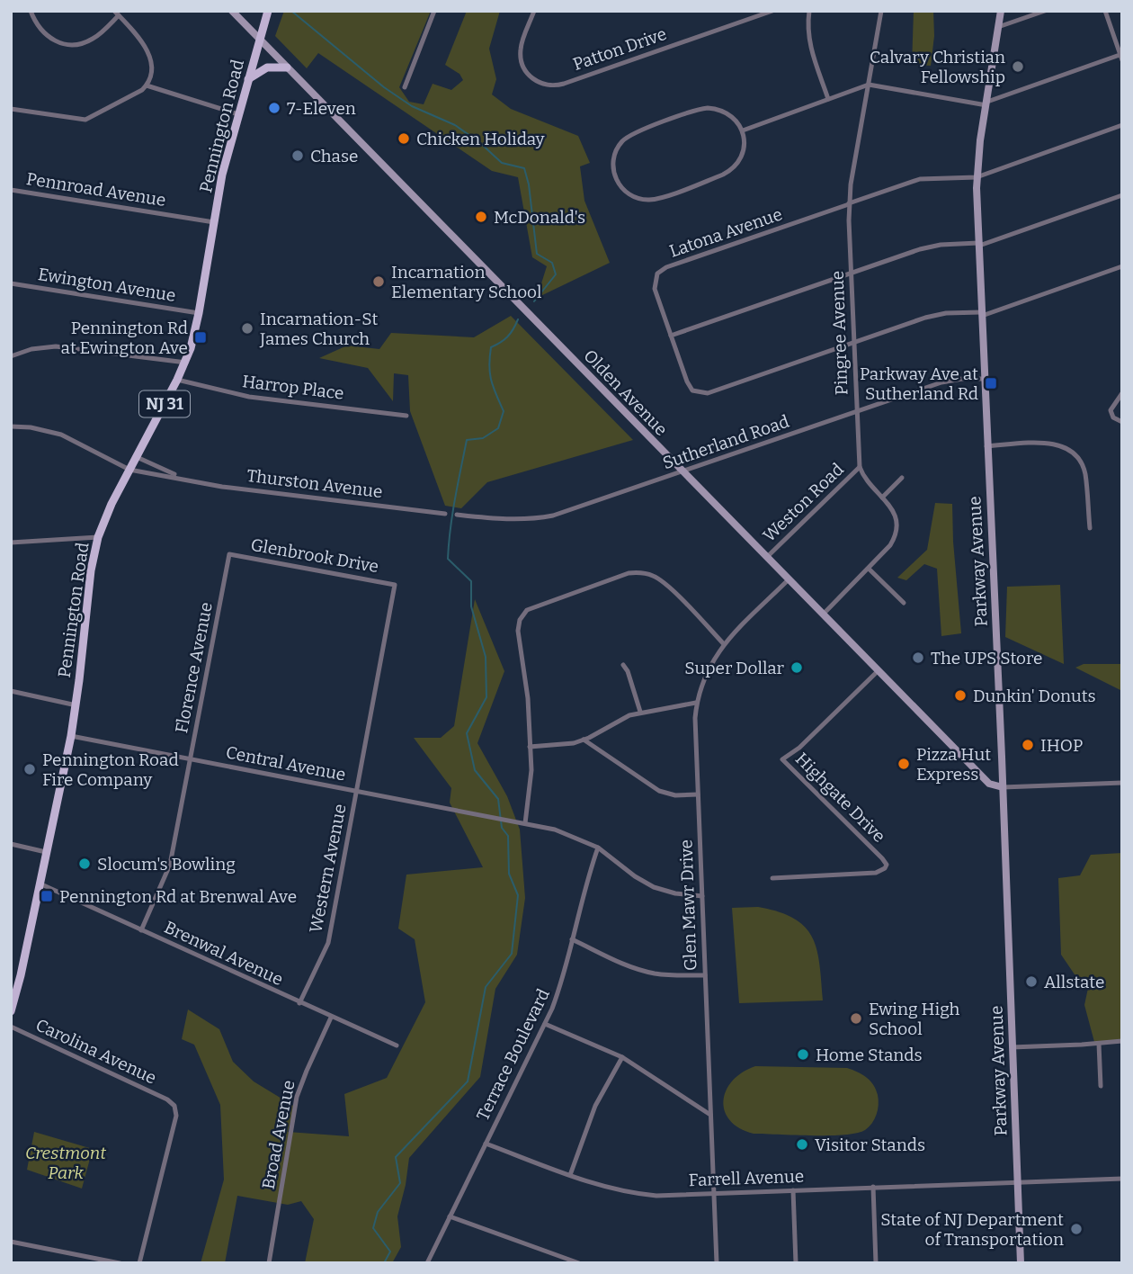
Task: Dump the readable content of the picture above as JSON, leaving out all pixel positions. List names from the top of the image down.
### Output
{
  "streets": {
    "main road": [
      "Pennington Road",
      "Olden Avenue",
      "NJ 31",
      "Parkway Avenue"
    ],
    "street": [
      "Patton Drive",
      "Pennroad Avenue",
      "Latona Avenue",
      "Ewington Avenue",
      "Pingree Avenue",
      "Harrop Place",
      "Sutherland Road",
      "Thurston Avenue",
      "Weston Road",
      "Glenbrook Drive",
      "Florence Avenue",
      "Central Avenue",
      "Highgate Drive",
      "Western Avenue",
      "Glen Mawr Drive",
      "Brenwal Avenue",
      "Carolina Avenue",
      "Terrace Boulevard",
      "Broad Avenue",
      "Farrell Avenue"
    ]
  },
  "crossings": [
    ["Pennington Road", "Pennroad Avenue"],
    ["Pennington Road", "Ewington Avenue"],
    ["Pennington Road", "Harrop Place"],
    ["Pennington Road", "Olden Avenue"],
    ["Pennington Road", "Thurston Avenue"],
    ["Pennington Road", "Central Avenue"],
    ["Pennington Road", "Brenwal Avenue"],
    ["Latona Avenue", "Pingree Avenue"],
    ["Latona Avenue", "Parkway Avenue"],
    ["Pingree Avenue", "Sutherland Road"],
    ["Pingree Avenue", "Weston Road"],
    ["Olden Avenue", "Sutherland Road"],
    ["Olden Avenue", "Weston Road"],
    ["Olden Avenue", "Parkway Avenue"],
    ["Olden Avenue", "Highgate Drive"],
    ["Olden Avenue", "Glen Mawr Drive"],
    ["Sutherland Road", "Parkway Avenue"],
    ["Glenbrook Drive", "Florence Avenue"],
    ["Glenbrook Drive", "Western Avenue"],
    ["Parkway Avenue", "Farrell Avenue"],
    ["Florence Avenue", "Central Avenue"],
    ["Florence Avenue", "Brenwal Avenue"],
    ["Central Avenue", "Western Avenue"],
    ["Central Avenue", "Glen Mawr Drive"],
    ["Central Avenue", "Terrace Boulevard"],
    ["Western Avenue", "Brenwal Avenue"],
    ["Glen Mawr Drive", "Farrell Avenue"],
    ["Brenwal Avenue", "Broad Avenue"],
    ["Terrace Boulevard", "Farrell Avenue"]
  ],
  "parks": ["Crestmont Park"],
  "places": {
    "other": [
      "Calvary Christian Fellowship",
      "7-Eleven",
      "Chicken Holiday",
      "Chase",
      "McDonald's",
      "Incarnation Elementary School",
      "Incarnation-St James Church",
      "The UPS Store",
      "Super Dollar",
      "Dunkin' Donuts",
      "IHOP",
      "Pizza Hut Express",
      "Pennington Road Fire Company",
      "Slocum's Bowling",
      "Allstate",
      "Ewing High School",
      "Home Stands",
      "Visitor Stands",
      "State of NJ Department of Transportation"
    ],
    "transit": ["Pennington Rd at Ewington Ave", "Parkway Ave at Sutherland Rd", "Pennington Rd at Brenwal Ave"]
  }
}
